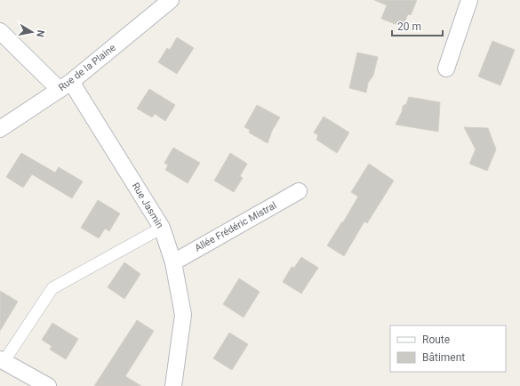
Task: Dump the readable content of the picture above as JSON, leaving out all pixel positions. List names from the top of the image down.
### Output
{
  "streets": {
    "street": ["Rue de la Plaine", "Rue Jasmin", "Allée Frédéric Mistral"]
  },
  "crossings": [
    ["Rue de la Plaine", "Rue Jasmin"],
    ["Rue Jasmin", "Allée Frédéric Mistral"]
  ],
  "legend": ["Route", "Bâtiment"],
  "scale_bar": "20 m",
  "north": "right"
}
